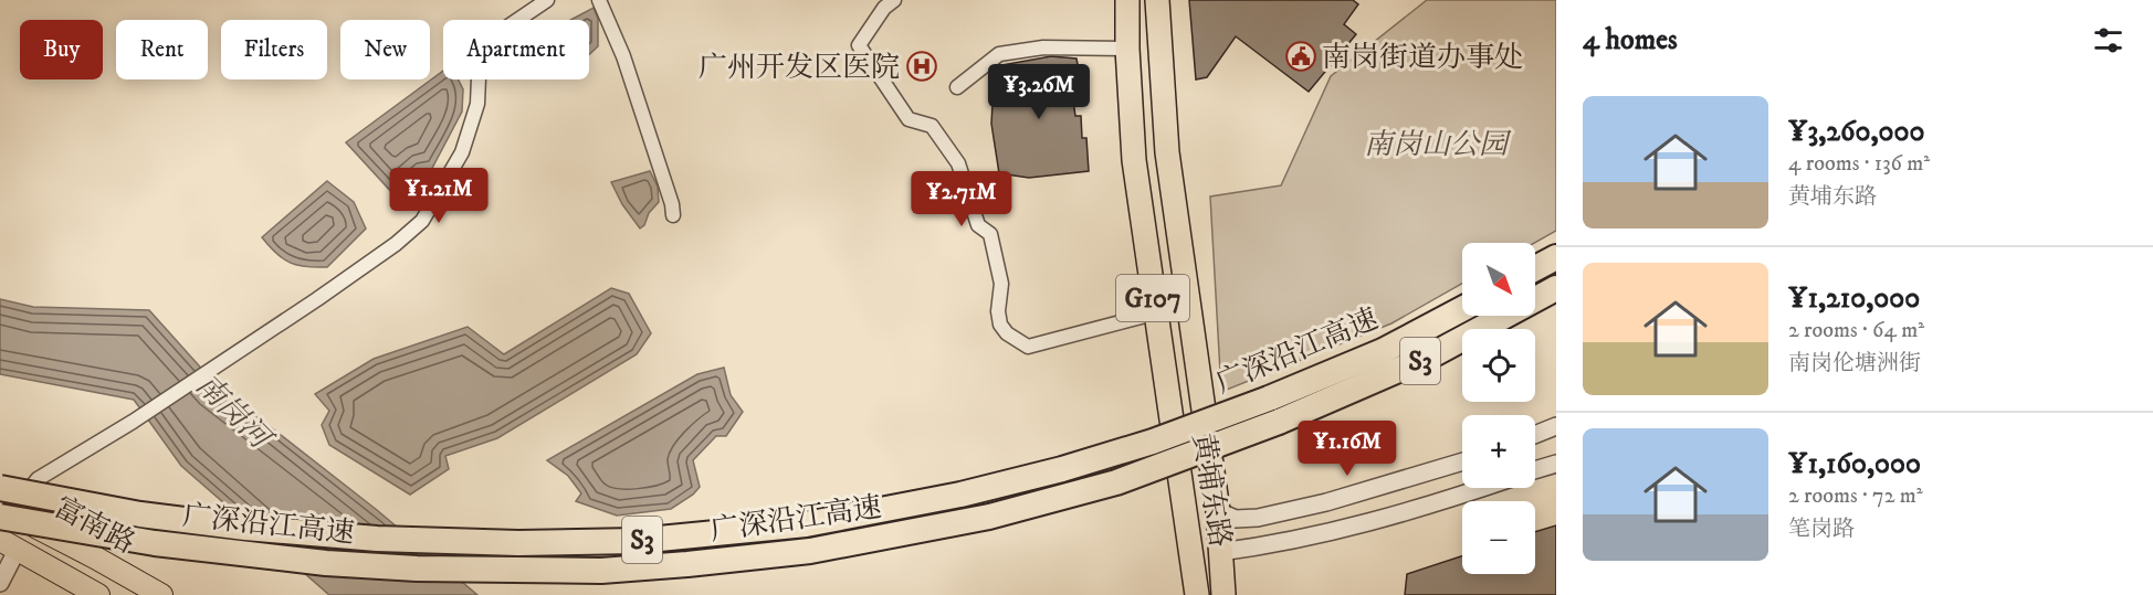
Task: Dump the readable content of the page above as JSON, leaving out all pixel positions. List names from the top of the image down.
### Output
{
  "streets": {
    "highway": [
      "G107",
      "广深沿江高速",
      "S3",
      "黄埔东路"
    ],
    "main road": ["富南路"]
  },
  "crossings": [
    ["广深沿江高速", "富南路"]
  ],
  "water": ["南岗河"],
  "parks": ["南岗山公园"],
  "places": {
    "public building": ["南岗街道办事处"],
    "hospital": ["广州开发区医院"]
  },
  "north": "bottom right",
  "page": {
    "heading": "4 homes",
    "chip": [
      "Buy",
      "Rent",
      "Filters",
      "New",
      "Apartment"
    ],
    "price": [
      "¥3.26M",
      "¥1.21M",
      "¥2.71M",
      "¥1.16M"
    ],
    "list": [
      {
        "name": "¥3,260,000",
        "note": "4 rooms · 136 m² · 黄埔东路"
      },
      {
        "name": "¥1,210,000",
        "note": "2 rooms · 64 m² · 南岗伦塘洲街"
      },
      {
        "name": "¥1,160,000",
        "note": "2 rooms · 72 m² · 笔岗路"
      }
    ],
    "map_buttons": ["+", "−"]
  }
}
